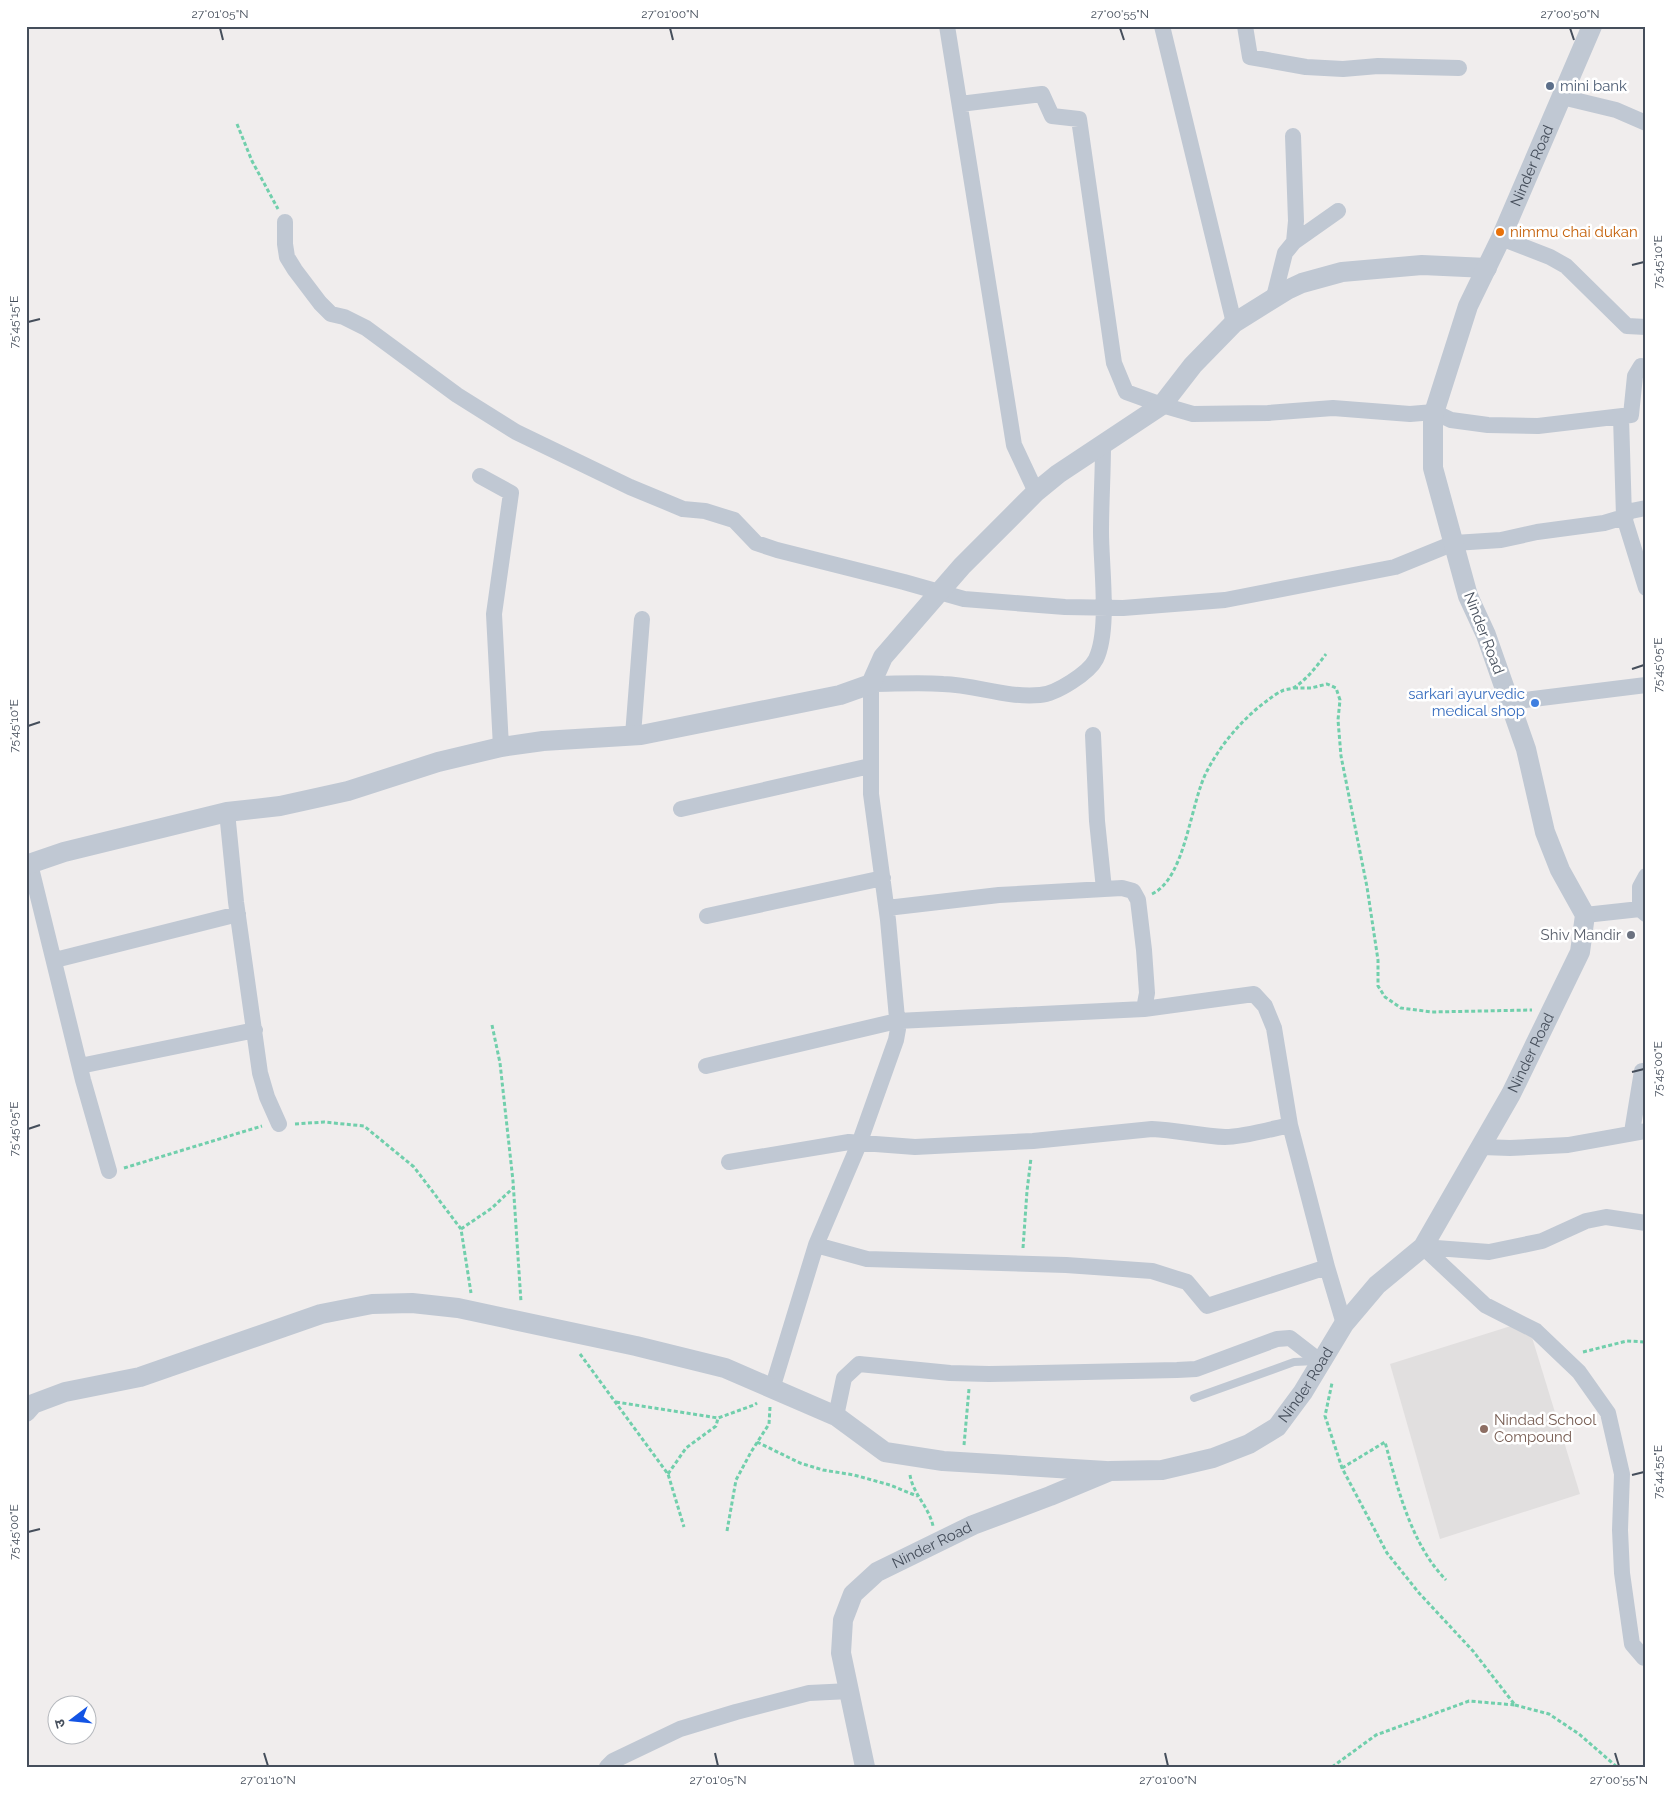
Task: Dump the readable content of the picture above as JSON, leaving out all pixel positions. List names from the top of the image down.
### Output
{
  "streets": {
    "street": ["Ninder Road"]
  },
  "places": [
    "mini bank",
    "nimmu chai dukan",
    "sarkari ayurvedic medical shop",
    "Shiv Mandir",
    "Nindad School Compound"
  ],
  "north": "left",
  "coordinates": [
    "27°01'05\"N",
    "27°01'00\"N",
    "27°00'55\"N",
    "27°00'50\"N",
    "75°45'10\"E",
    "75°45'15\"E",
    "75°45'05\"E",
    "75°45'00\"E",
    "75°44'55\"E",
    "27°01'10\"N"
  ]
}
